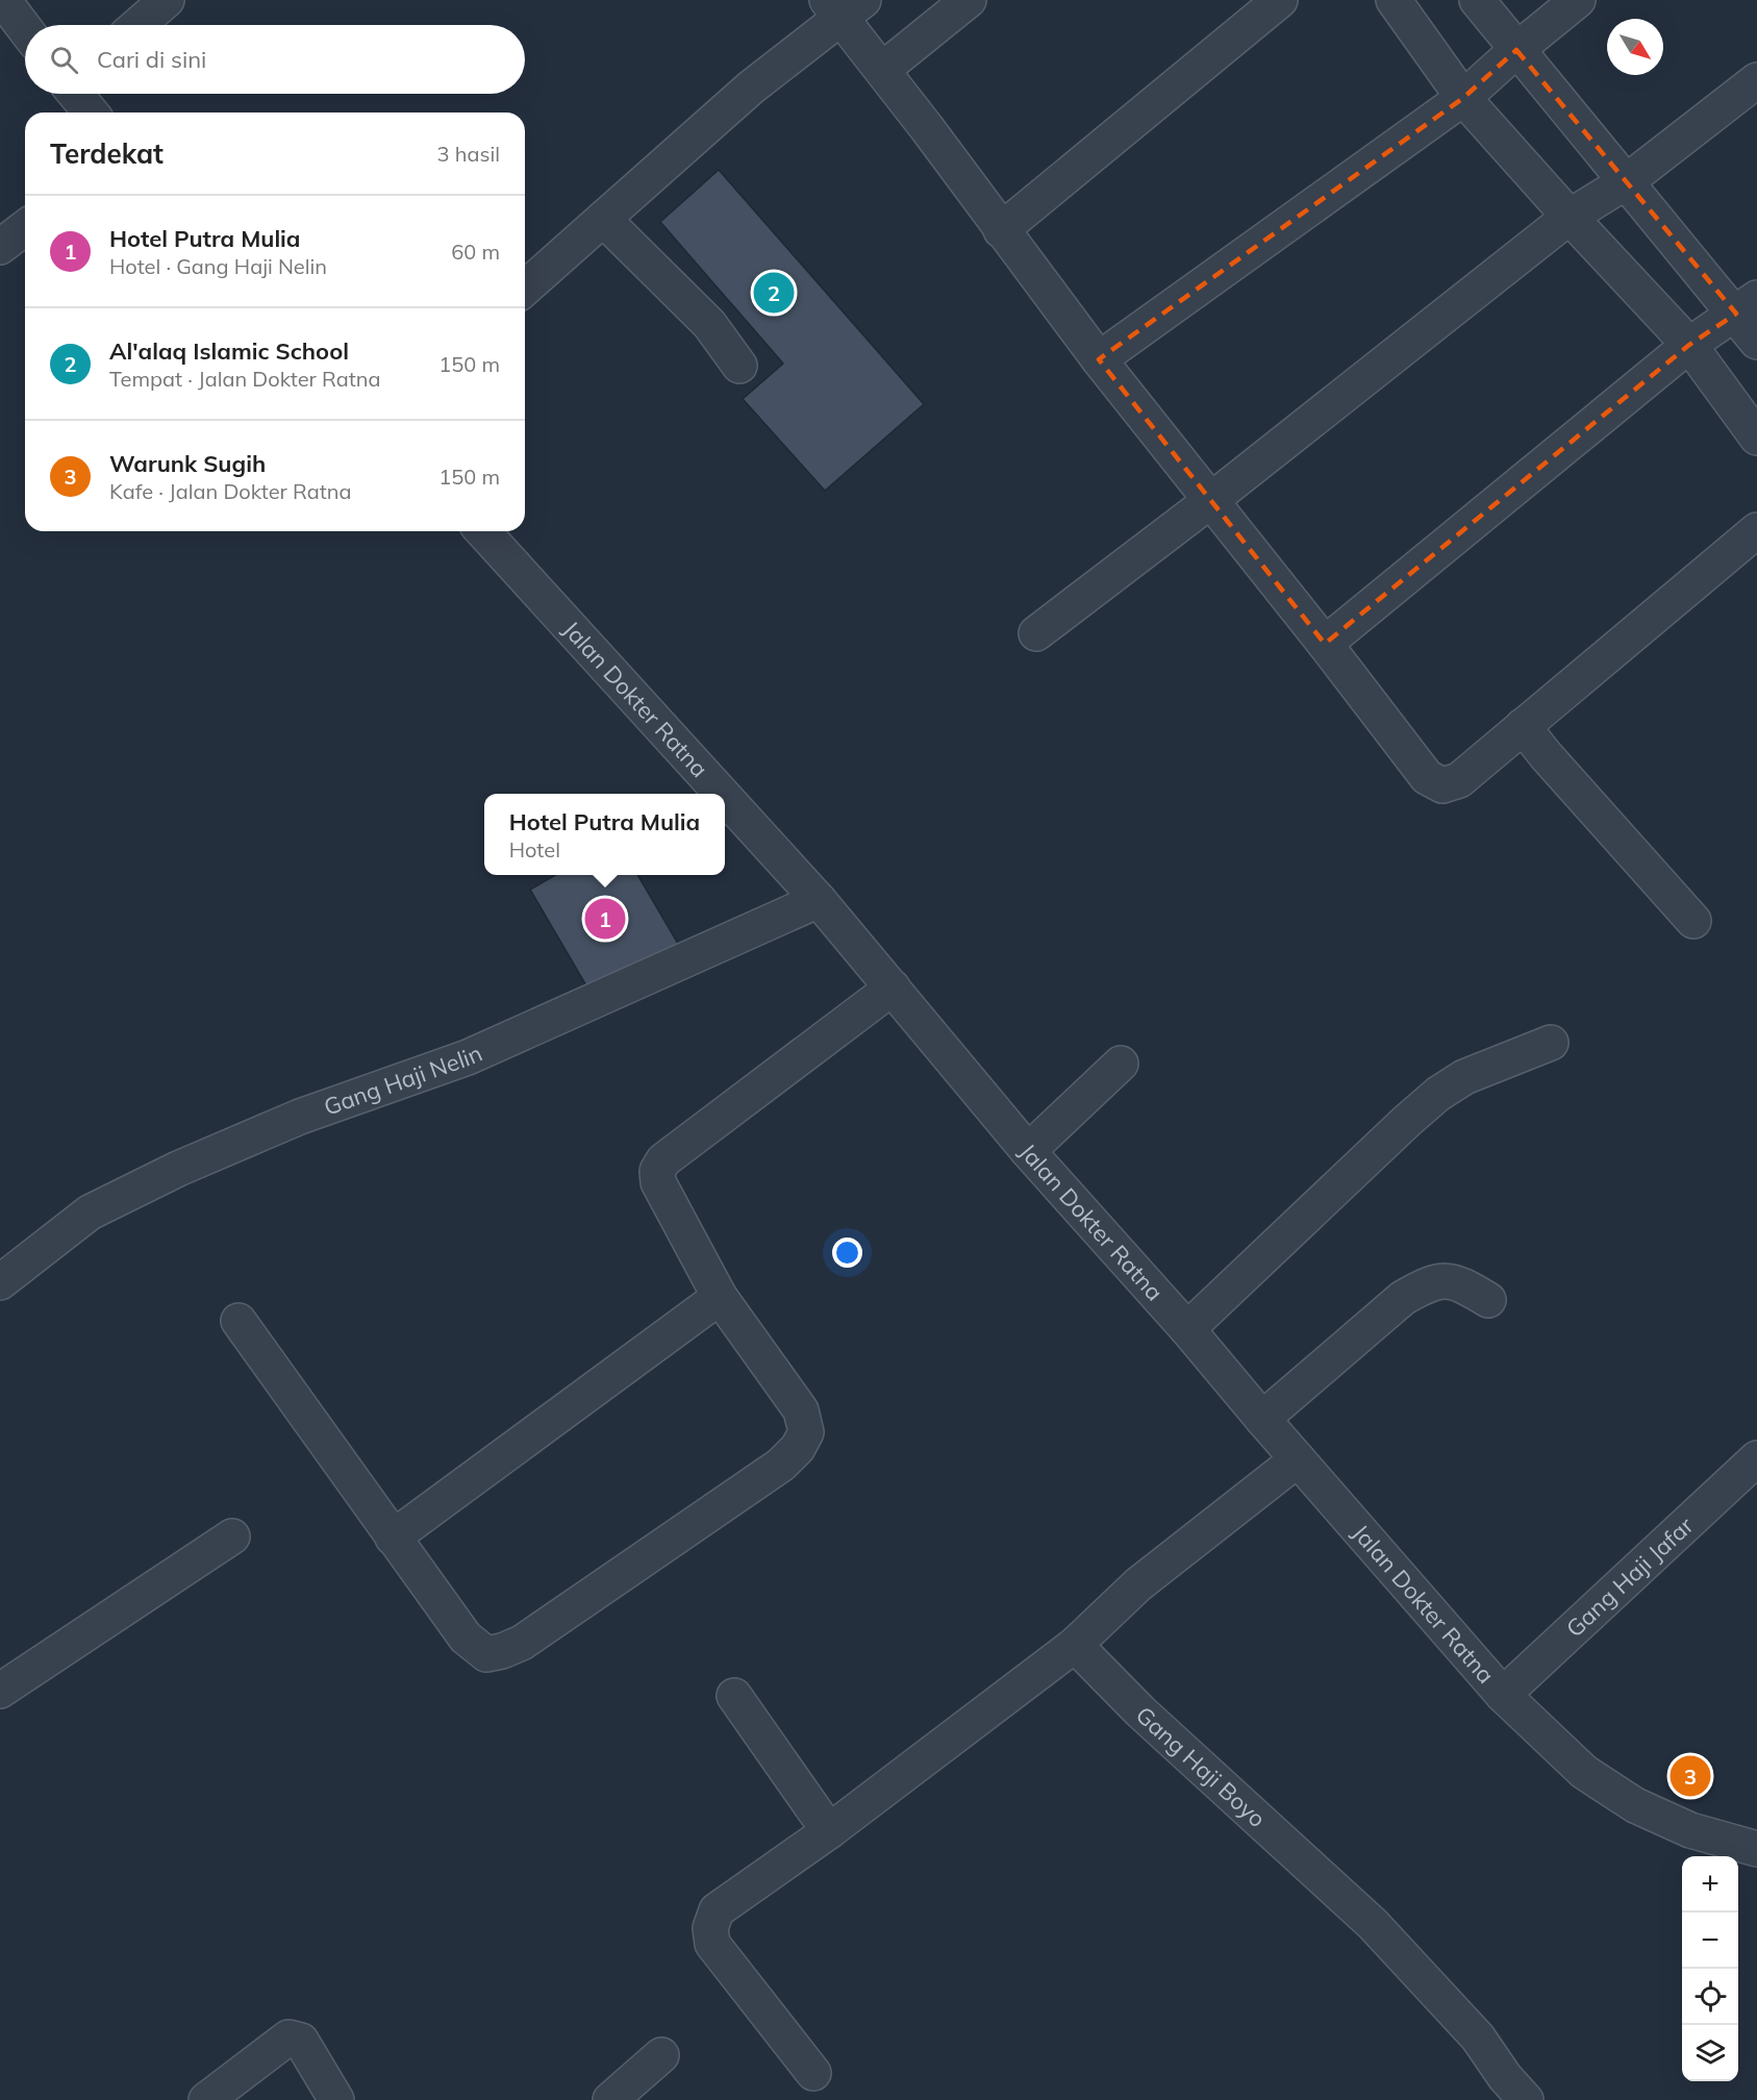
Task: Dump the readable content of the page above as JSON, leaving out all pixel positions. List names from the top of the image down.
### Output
{
  "streets": {
    "street": [
      "Jalan Dokter Ratna",
      "Gang Haji Nelin",
      "Gang Haji Jafar",
      "Gang Haji Boyo"
    ]
  },
  "crossings": [
    ["Jalan Dokter Ratna", "Gang Haji Nelin"],
    ["Jalan Dokter Ratna", "Gang Haji Jafar"]
  ],
  "north": "bottom right",
  "page": {
    "search": "Cari di sini",
    "heading": ["Terdekat", "3 hasil"],
    "list": [
      {
        "mark": "1",
        "name": "Hotel Putra Mulia",
        "note": "Hotel · Gang Haji Nelin",
        "value": "60 m"
      },
      {
        "mark": "2",
        "name": "Al'alaq Islamic School",
        "note": "Tempat · Jalan Dokter Ratna",
        "value": "150 m"
      },
      {
        "mark": "3",
        "name": "Warunk Sugih",
        "note": "Kafe · Jalan Dokter Ratna",
        "value": "150 m"
      }
    ],
    "pins": ["2", "1", "3"],
    "popup": ["Hotel Putra Mulia", "Hotel"],
    "map_buttons": ["+", "−"]
  }
}
